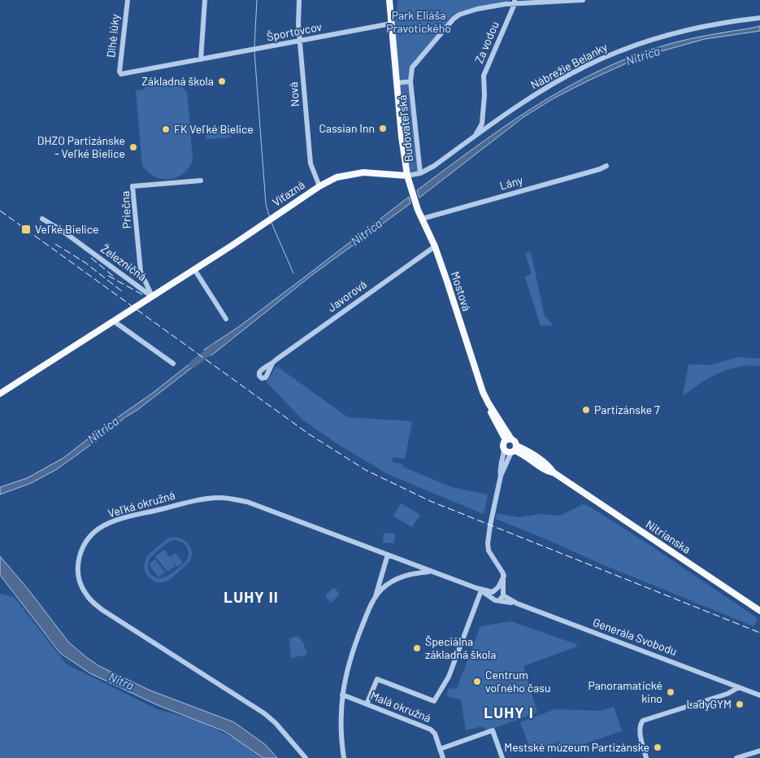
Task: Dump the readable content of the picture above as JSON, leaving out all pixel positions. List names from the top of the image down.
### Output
{
  "streets": {
    "main road": ["Víťazná", "Mostová", "Nitrianska"],
    "street": [
      "Športovcov",
      "Dlhé lúky",
      "Za vodou",
      "Nábrežie Belanky",
      "Nová",
      "Budovateľská",
      "Lány",
      "Priečna",
      "Železničná",
      "Javorová",
      "Veľká okružná",
      "Generála Svobodu",
      "Malá okružná"
    ]
  },
  "crossings": [
    ["Športovcov", "Dlhé lúky"],
    ["Športovcov", "Nová"],
    ["Za vodou", "Nábrežie Belanky"],
    ["Za vodou", "Budovateľská"],
    ["Nábrežie Belanky", "Budovateľská"],
    ["Nábrežie Belanky", "Víťazná"],
    ["Nábrežie Belanky", "Mostová"],
    ["Nová", "Víťazná"],
    ["Lány", "Mostová"],
    ["Víťazná", "Priečna"],
    ["Víťazná", "Železničná"],
    ["Víťazná", "Mostová"],
    ["Priečna", "Železničná"],
    ["Mostová", "Javorová"],
    ["Mostová", "Nitrianska"]
  ],
  "districts": ["LUHY II", "LUHY I"],
  "water": ["Nitrica", "Nitra"],
  "parks": ["Park Eliáša Pravotického"],
  "places": {
    "other": [
      "Základná škola",
      "Cassian Inn",
      "FK Veľké Bielice",
      "DHZO Partizánske - Veľké Bielice",
      "Partizánske 7",
      "Špeciálna základná škola",
      "Centrum voľného času",
      "Panoramatické kino",
      "LadyGYM",
      "Mestské múzeum Partizánske"
    ],
    "transit": ["Veľké Bielice"]
  }
}
